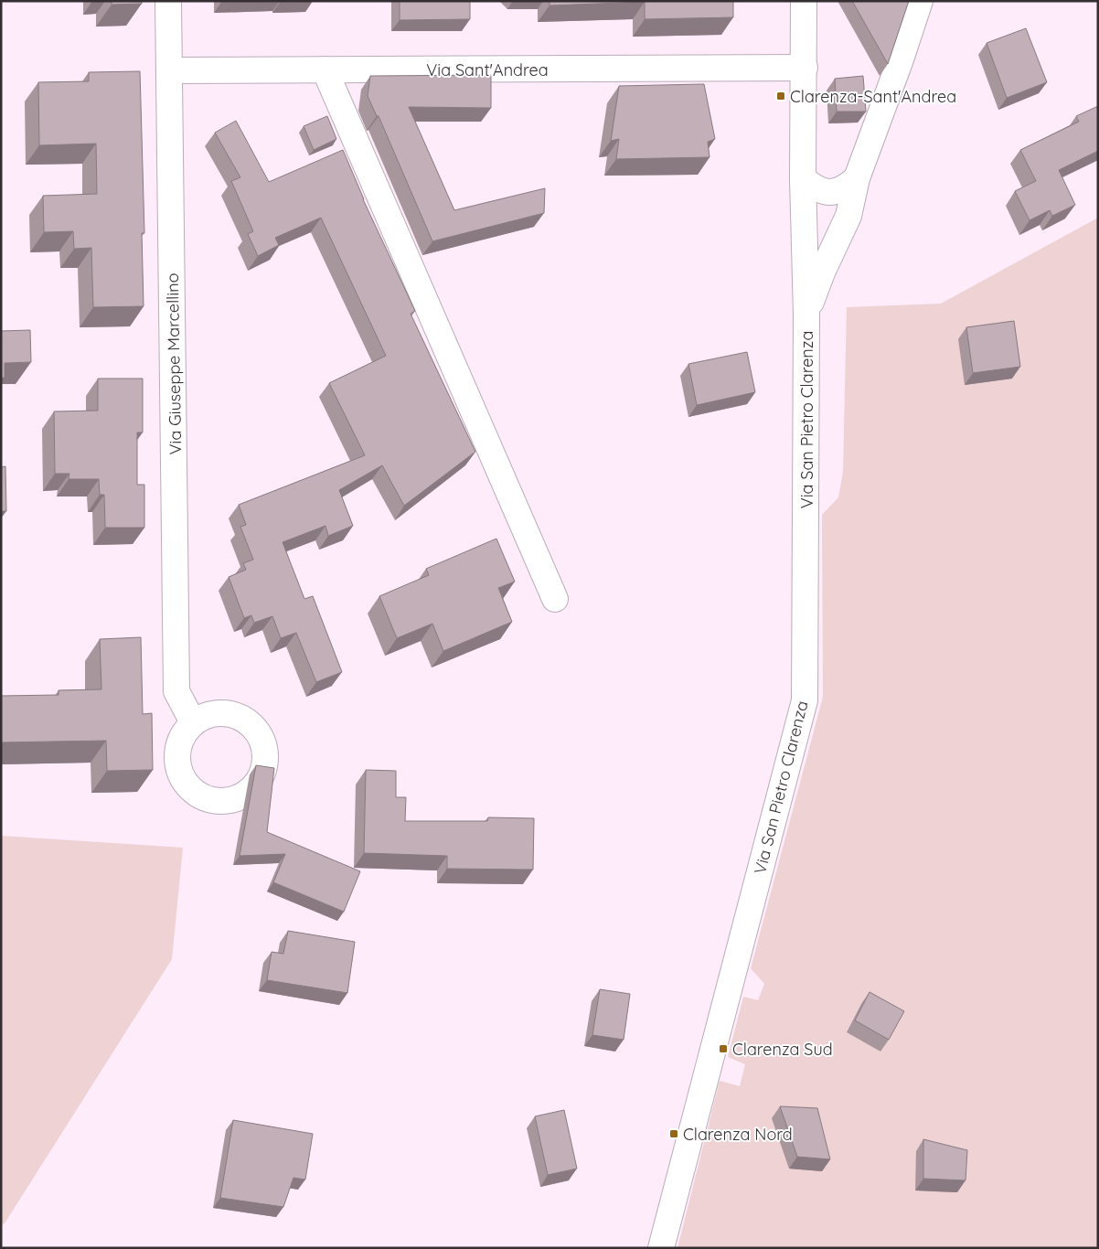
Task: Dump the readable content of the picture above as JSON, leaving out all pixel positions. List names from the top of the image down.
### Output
{
  "streets": {
    "street": ["Via Sant'Andrea", "Via Giuseppe Marcellino", "Via San Pietro Clarenza"]
  },
  "crossings": [
    ["Via Sant'Andrea", "Via Giuseppe Marcellino"]
  ],
  "places": {
    "transit": ["Clarenza-Sant'Andrea", "Clarenza Sud", "Clarenza Nord"]
  }
}
